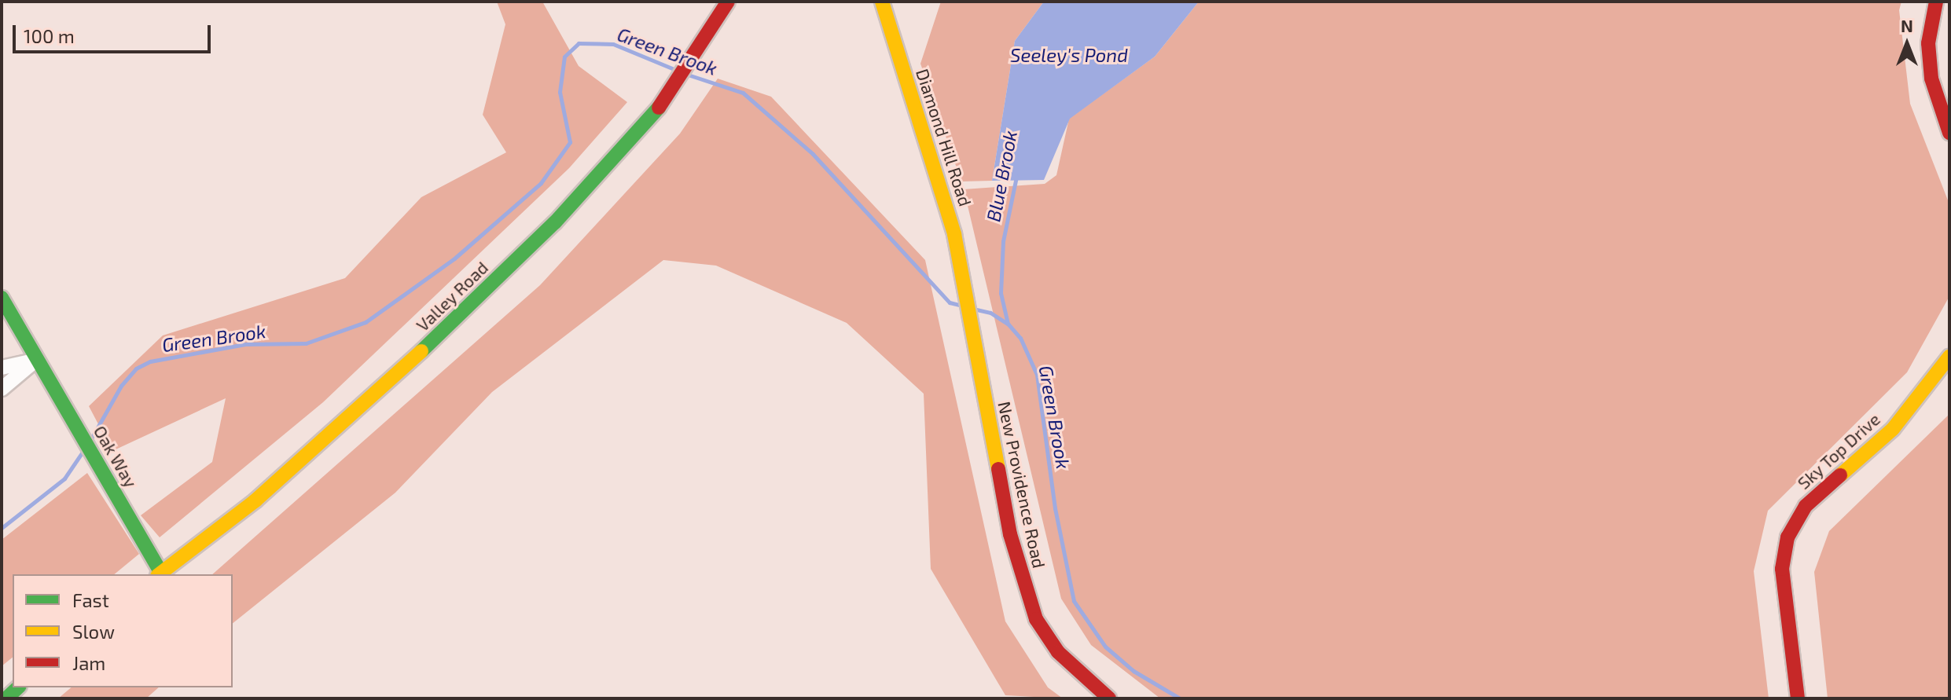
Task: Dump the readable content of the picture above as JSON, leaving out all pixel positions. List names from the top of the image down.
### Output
{
  "streets": {
    "main road": [
      "Diamond Hill Road",
      "Valley Road",
      "Sky Top Drive",
      "Oak Way",
      "New Providence Road"
    ]
  },
  "crossings": [
    ["Diamond Hill Road", "New Providence Road"],
    ["Valley Road", "Oak Way"]
  ],
  "water": ["Green Brook", "Seeley's Pond", "Blue Brook"],
  "legend": ["Fast", "Slow", "Jam"],
  "scale_bar": "100 m",
  "north": "top"
}
